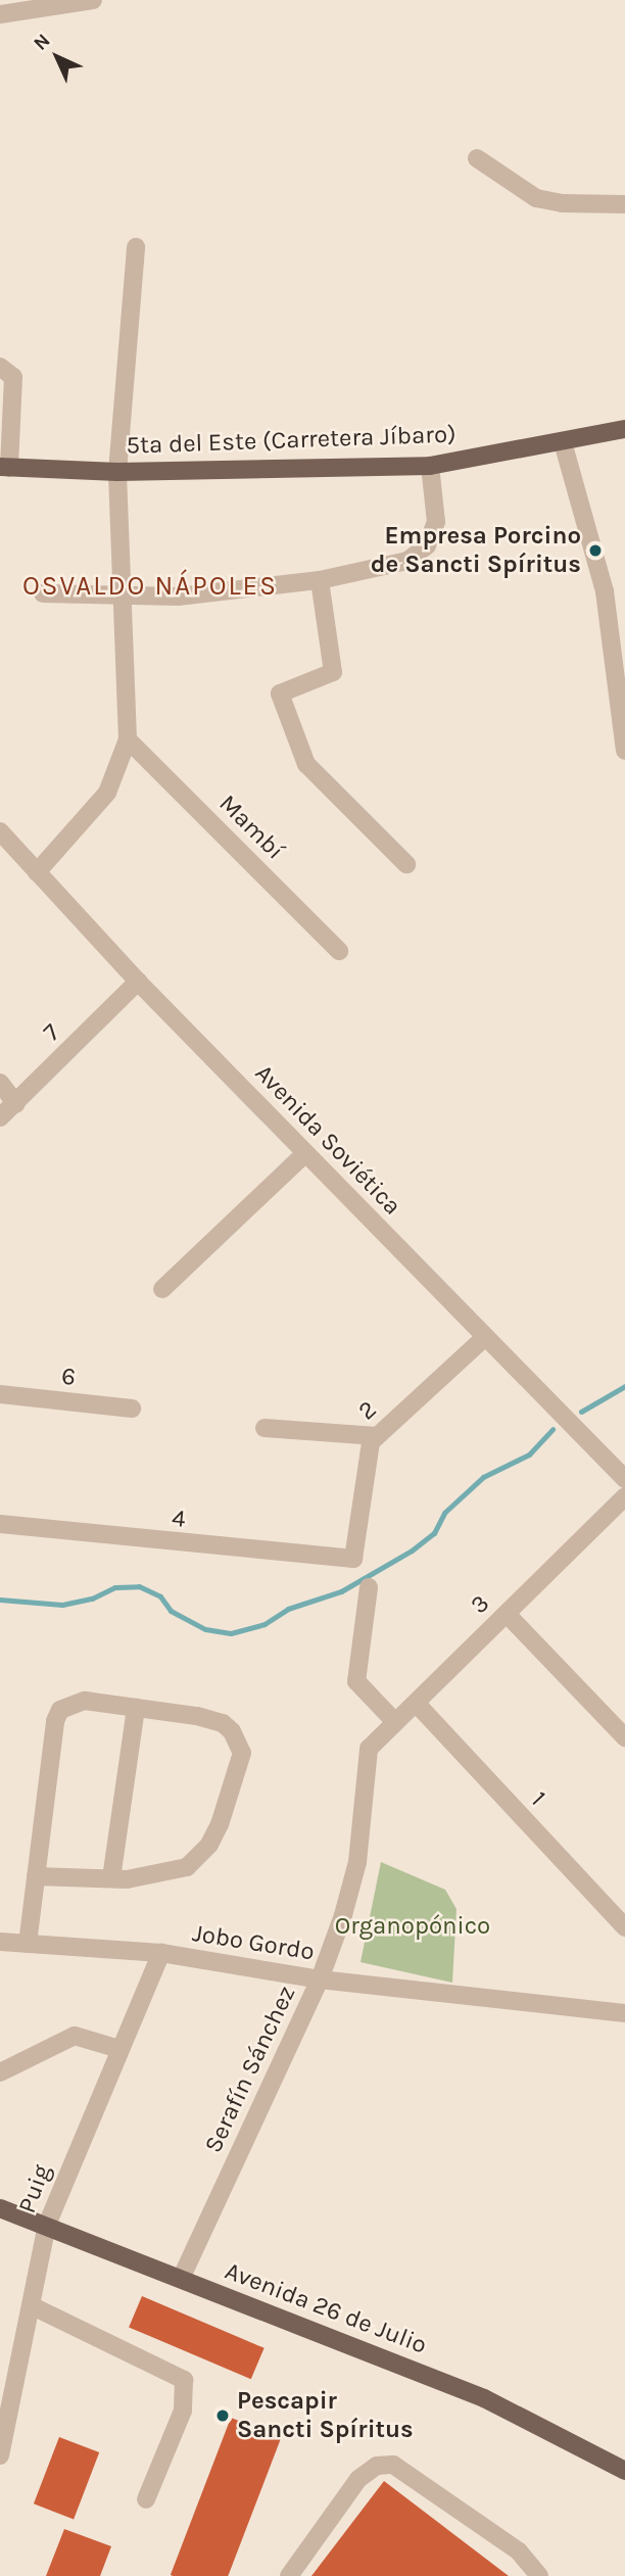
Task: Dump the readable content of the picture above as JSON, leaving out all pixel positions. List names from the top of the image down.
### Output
{
  "streets": {
    "main road": ["5ta del Este (Carretera Jíbaro)", "Avenida 26 de Julio"],
    "street": [
      "Mambí",
      "7",
      "Avenida Soviética",
      "6",
      "2",
      "4",
      "3",
      "1",
      "Jobo Gordo",
      "Serafín Sánchez",
      "Puig"
    ]
  },
  "crossings": [
    ["7", "Avenida Soviética"],
    ["Avenida Soviética", "2"],
    ["2", "4"],
    ["3", "1"],
    ["3", "Serafín Sánchez"],
    ["Jobo Gordo", "Serafín Sánchez"],
    ["Jobo Gordo", "Puig"],
    ["Serafín Sánchez", "Avenida 26 de Julio"],
    ["Puig", "Avenida 26 de Julio"]
  ],
  "districts": ["OSVALDO NÁPOLES"],
  "parks": ["Organopónico"],
  "places": ["Empresa Porcino de Sancti Spíritus", "Pescapir Sancti Spíritus"],
  "north": "top left"
}
